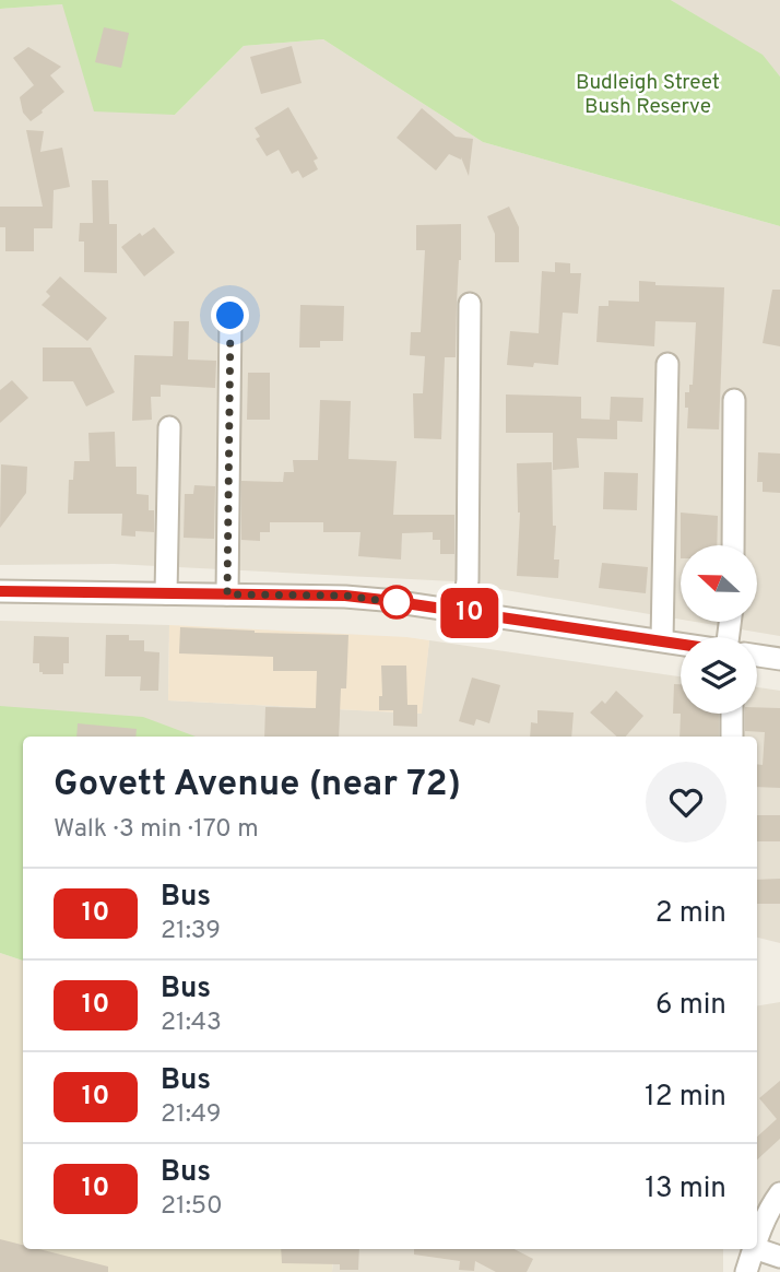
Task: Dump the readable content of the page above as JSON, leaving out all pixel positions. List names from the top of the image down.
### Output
{
  "parks": ["Budleigh Street Bush Reserve"],
  "lines": ["bus line 10"],
  "north": "left",
  "page": {
    "on_map": "10",
    "heading": ["Govett Avenue (near 72)", "Walk · 3 min · 170 m"],
    "list": [
      {
        "mark": "10",
        "name": "Bus",
        "note": "21:39",
        "value": "2 min"
      },
      {
        "mark": "10",
        "name": "Bus",
        "note": "21:43",
        "value": "6 min"
      },
      {
        "mark": "10",
        "name": "Bus",
        "note": "21:49",
        "value": "12 min"
      },
      {
        "mark": "10",
        "name": "Bus",
        "note": "21:50",
        "value": "13 min"
      }
    ]
  }
}
